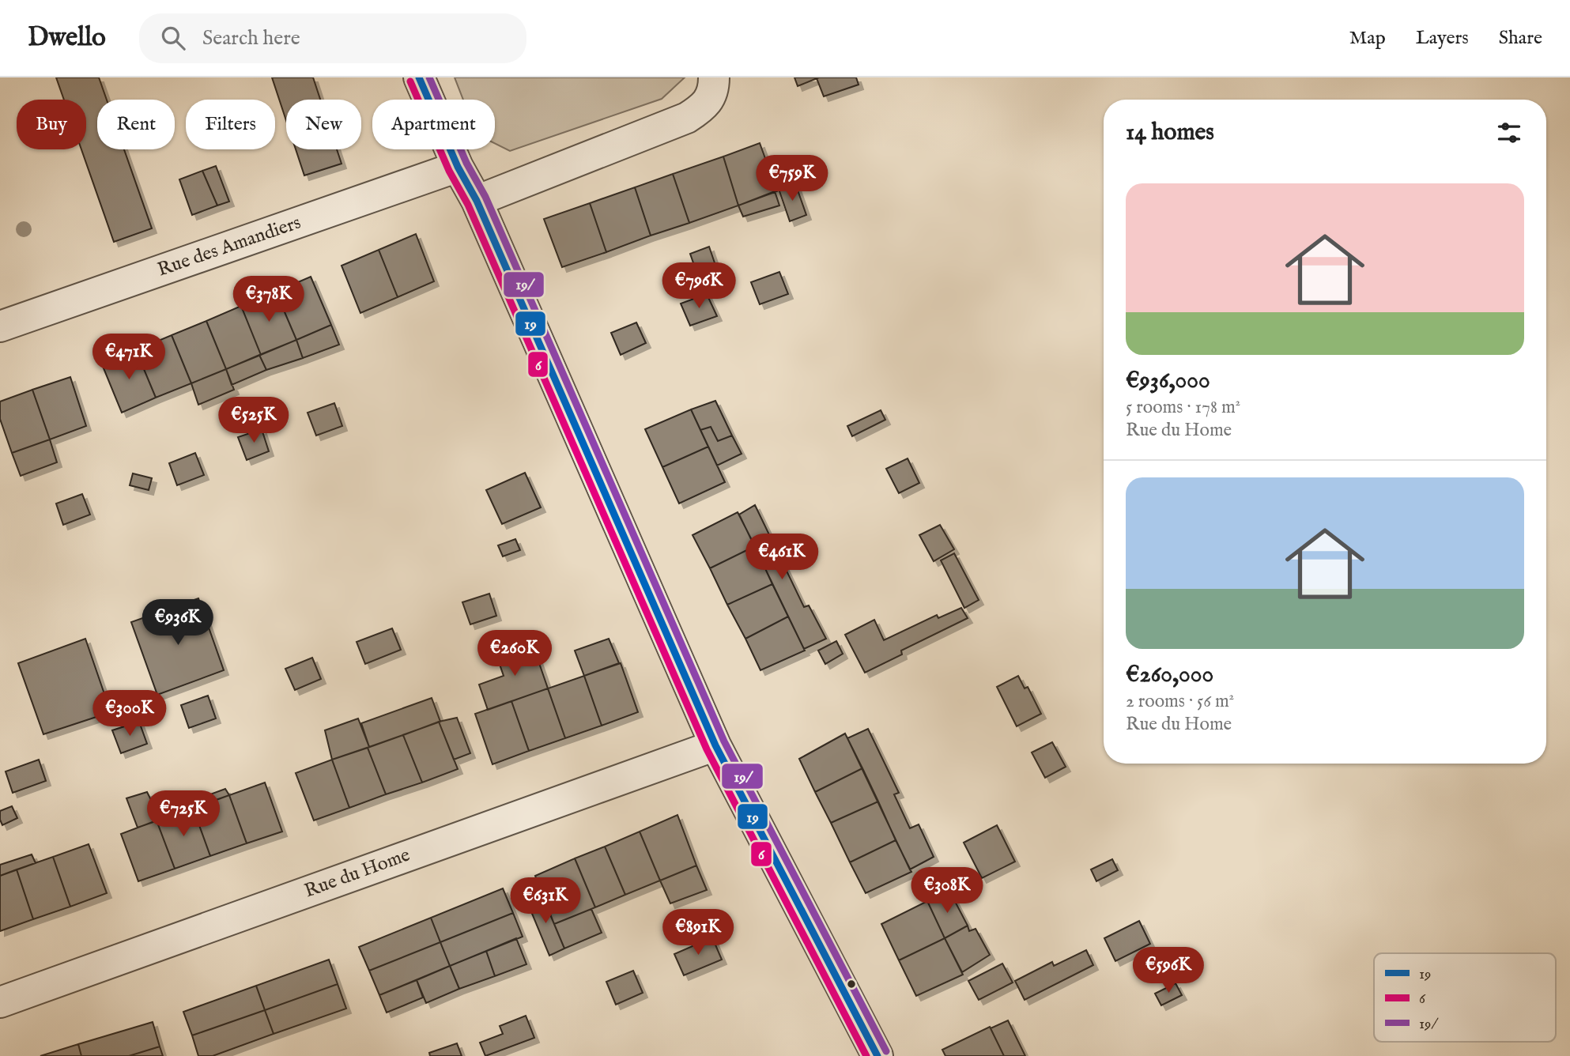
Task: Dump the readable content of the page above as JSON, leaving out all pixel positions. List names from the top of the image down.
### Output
{
  "streets": {
    "street": ["Rue des Amandiers", "Rue du Home"]
  },
  "lines": ["transit line 19", "transit line 19/", "transit line 6"],
  "legend": ["19", "6", "19/"],
  "page": {
    "header": "Dwello",
    "search": "Search here",
    "nav": ["Map", "Layers", "Share"],
    "chip": [
      "Buy",
      "Rent",
      "Filters",
      "New",
      "Apartment"
    ],
    "heading": "14 homes",
    "price": [
      "€759K",
      "€796K",
      "€378K",
      "€471K",
      "€525K",
      "€461K",
      "€936K",
      "€260K",
      "€300K",
      "€725K",
      "€308K",
      "€631K",
      "€891K",
      "€596K"
    ],
    "list": [
      {
        "name": "€936,000",
        "note": "5 rooms · 178 m² · Rue du Home"
      },
      {
        "name": "€260,000",
        "note": "2 rooms · 56 m² · Rue du Home"
      }
    ]
  }
}
